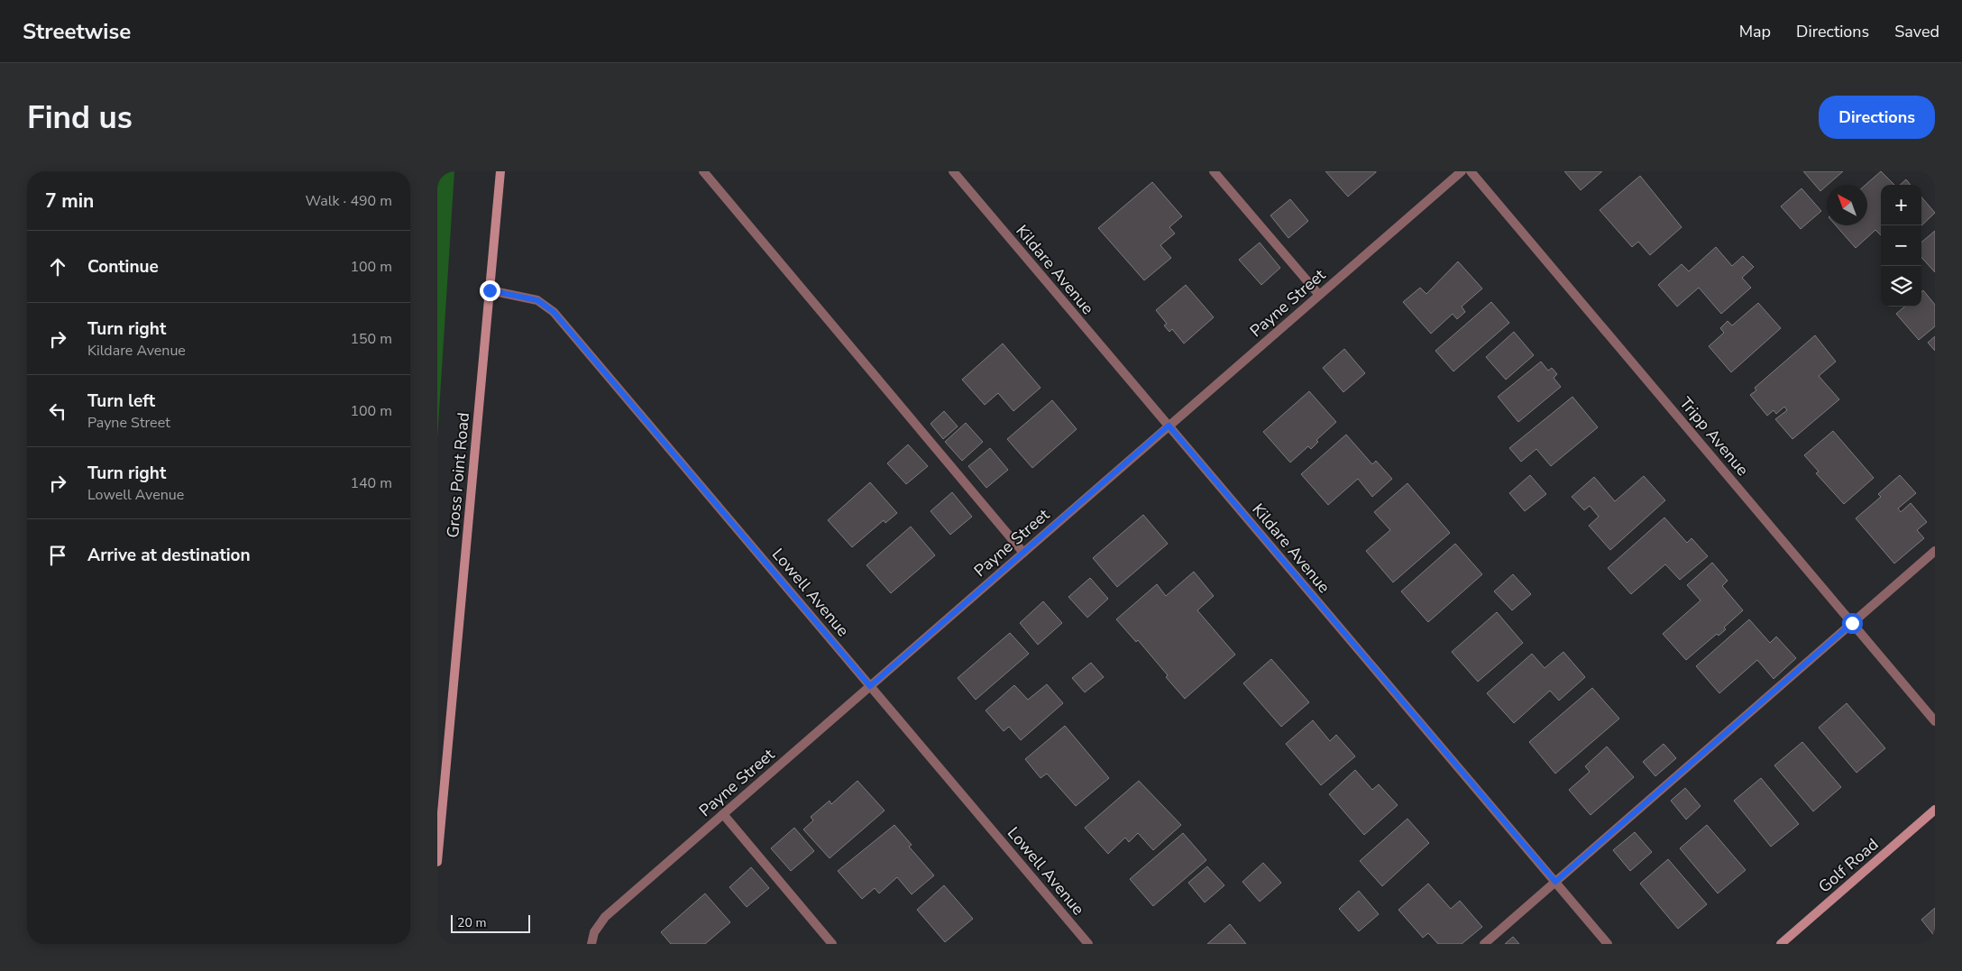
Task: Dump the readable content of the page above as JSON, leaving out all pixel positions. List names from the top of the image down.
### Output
{
  "streets": {
    "main road": ["Gross Point Road", "Golf Road"],
    "street": [
      "Kildare Avenue",
      "Payne Street",
      "Tripp Avenue",
      "Lowell Avenue"
    ]
  },
  "crossings": [
    ["Kildare Avenue", "Payne Street"],
    ["Payne Street", "Lowell Avenue"],
    ["Gross Point Road", "Lowell Avenue"]
  ],
  "scale_bar": "20 m",
  "north": "top left",
  "page": {
    "header": "Streetwise",
    "nav": ["Map", "Directions", "Saved"],
    "buttons": "Directions",
    "title": "Find us",
    "heading": ["7 min", "Walk · 490 m"],
    "map_buttons": ["+", "−"],
    "list": [
      ["Continue", "100 m"],
      ["Turn right", "Kildare Avenue", "150 m"],
      ["Turn left", "Payne Street", "100 m"],
      ["Turn right", "Lowell Avenue", "140 m"],
      "Arrive at destination"
    ],
    "scale": "20 m"
  }
}
